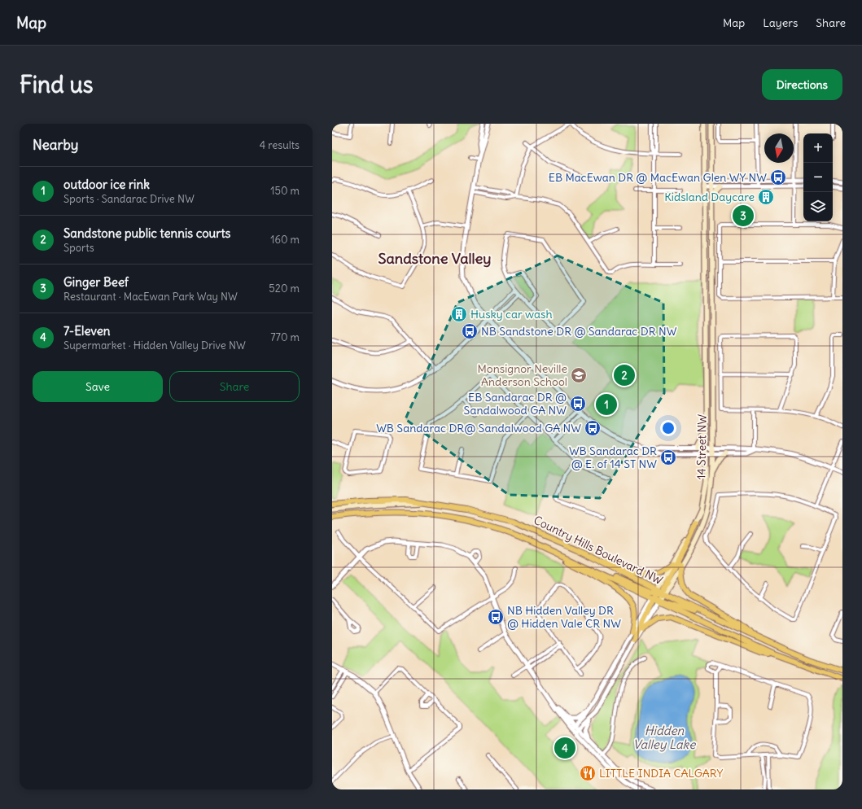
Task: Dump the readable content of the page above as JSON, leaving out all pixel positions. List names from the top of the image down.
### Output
{
  "streets": {
    "main road": ["14 Street NW", "Country Hills Boulevard NW"]
  },
  "crossings": [
    ["14 Street NW", "Country Hills Boulevard NW"]
  ],
  "districts": ["Sandstone Valley"],
  "water": ["Hidden Valley Lake"],
  "places": {
    "bus stop": [
      "EB MacEwan DR @ MacEwan Glen WY NW",
      "NB Sandstone DR @ Sandarac DR NW",
      "EB Sandarac DR @ Sandalwood GA NW",
      "WB Sandarac DR@ Sandalwood GA NW",
      "WB Sandarac DR @ E. of 14 ST NW",
      "NB Hidden Valley DR @ Hidden Vale CR NW"
    ],
    "building": ["Kidsland Daycare", "Husky car wash"],
    "school or university": ["Monsignor Neville Anderson School"],
    "restaurant": ["LITTLE INDIA CALGARY"]
  },
  "north": "bottom",
  "page": {
    "header": "Map",
    "nav": ["Map", "Layers", "Share"],
    "buttons": [
      "Directions",
      ["Save", "Share"]
    ],
    "title": "Find us",
    "heading": ["Nearby", "4 results"],
    "map_buttons": ["+", "−"],
    "list": [
      {
        "mark": "1",
        "name": "outdoor ice rink",
        "note": "Sports · Sandarac Drive NW",
        "value": "150 m"
      },
      {
        "mark": "2",
        "name": "Sandstone public tennis courts",
        "note": "Sports",
        "value": "160 m"
      },
      {
        "mark": "3",
        "name": "Ginger Beef",
        "note": "Restaurant · MacEwan Park Way NW",
        "value": "520 m"
      },
      {
        "mark": "4",
        "name": "7-Eleven",
        "note": "Supermarket · Hidden Valley Drive NW",
        "value": "770 m"
      }
    ],
    "pins": [
      "3",
      "2",
      "1",
      "4"
    ]
  }
}
